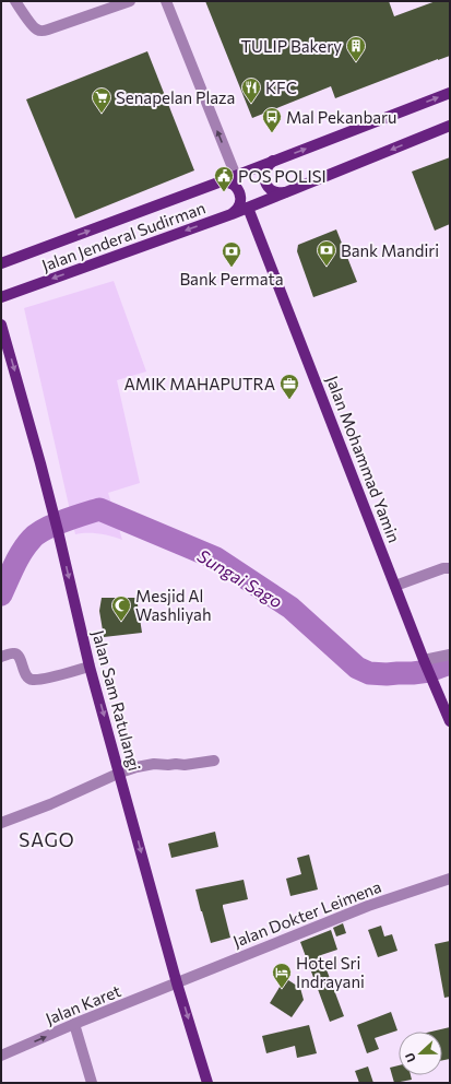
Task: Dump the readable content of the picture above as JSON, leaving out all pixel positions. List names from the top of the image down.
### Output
{
  "streets": {
    "main road": ["Jalan Jenderal Sudirman", "Jalan Mohammad Yamin", "Jalan Sam Ratulangi"],
    "street": ["Jalan Dokter Leimena", "Jalan Karet"]
  },
  "crossings": [
    ["Jalan Jenderal Sudirman", "Jalan Mohammad Yamin"],
    ["Jalan Sam Ratulangi", "Jalan Dokter Leimena"],
    ["Jalan Sam Ratulangi", "Jalan Karet"],
    ["Jalan Dokter Leimena", "Jalan Karet"]
  ],
  "one_way": ["Jalan Sam Ratulangi", "Jalan Karet"],
  "districts": ["SAGO"],
  "water": ["Sungai Sago"],
  "places": {
    "building": ["TULIP Bakery"],
    "restaurant": ["KFC"],
    "supermarket": ["Senapelan Plaza"],
    "bus stop": ["Mal Pekanbaru"],
    "public building": ["POS POLISI"],
    "bank": ["Bank Mandiri", "Bank Permata"],
    "office": ["AMIK MAHAPUTRA"],
    "mosque": ["Mesjid Al Washliyah"],
    "hotel": ["Hotel Sri Indrayani"]
  },
  "north": "left"
}
